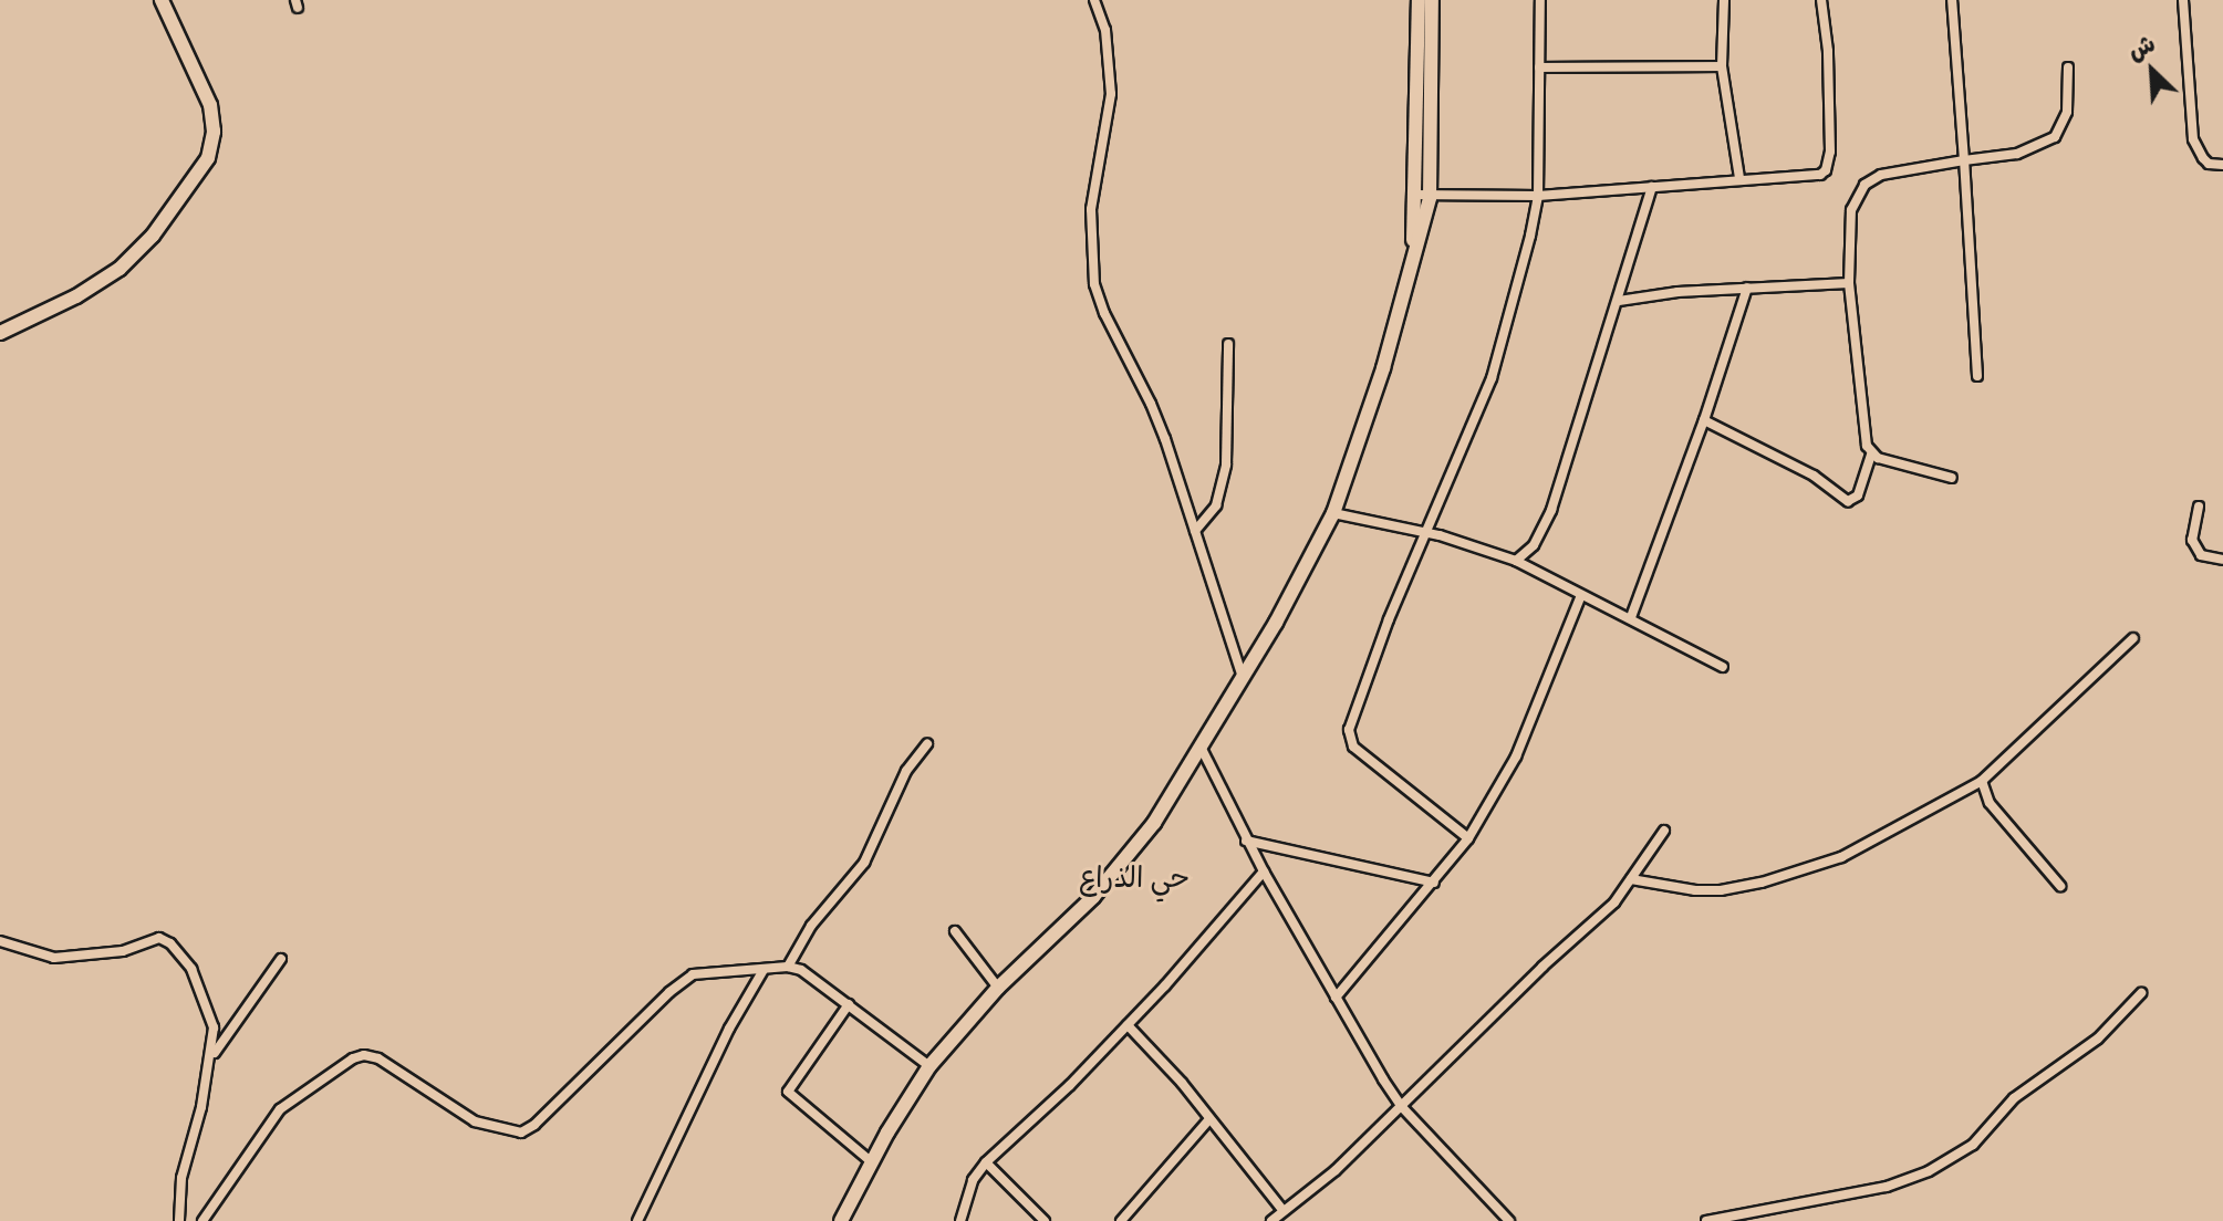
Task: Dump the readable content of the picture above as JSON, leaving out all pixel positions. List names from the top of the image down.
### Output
{
  "districts": ["حي الذراع"],
  "north": "top left"
}
